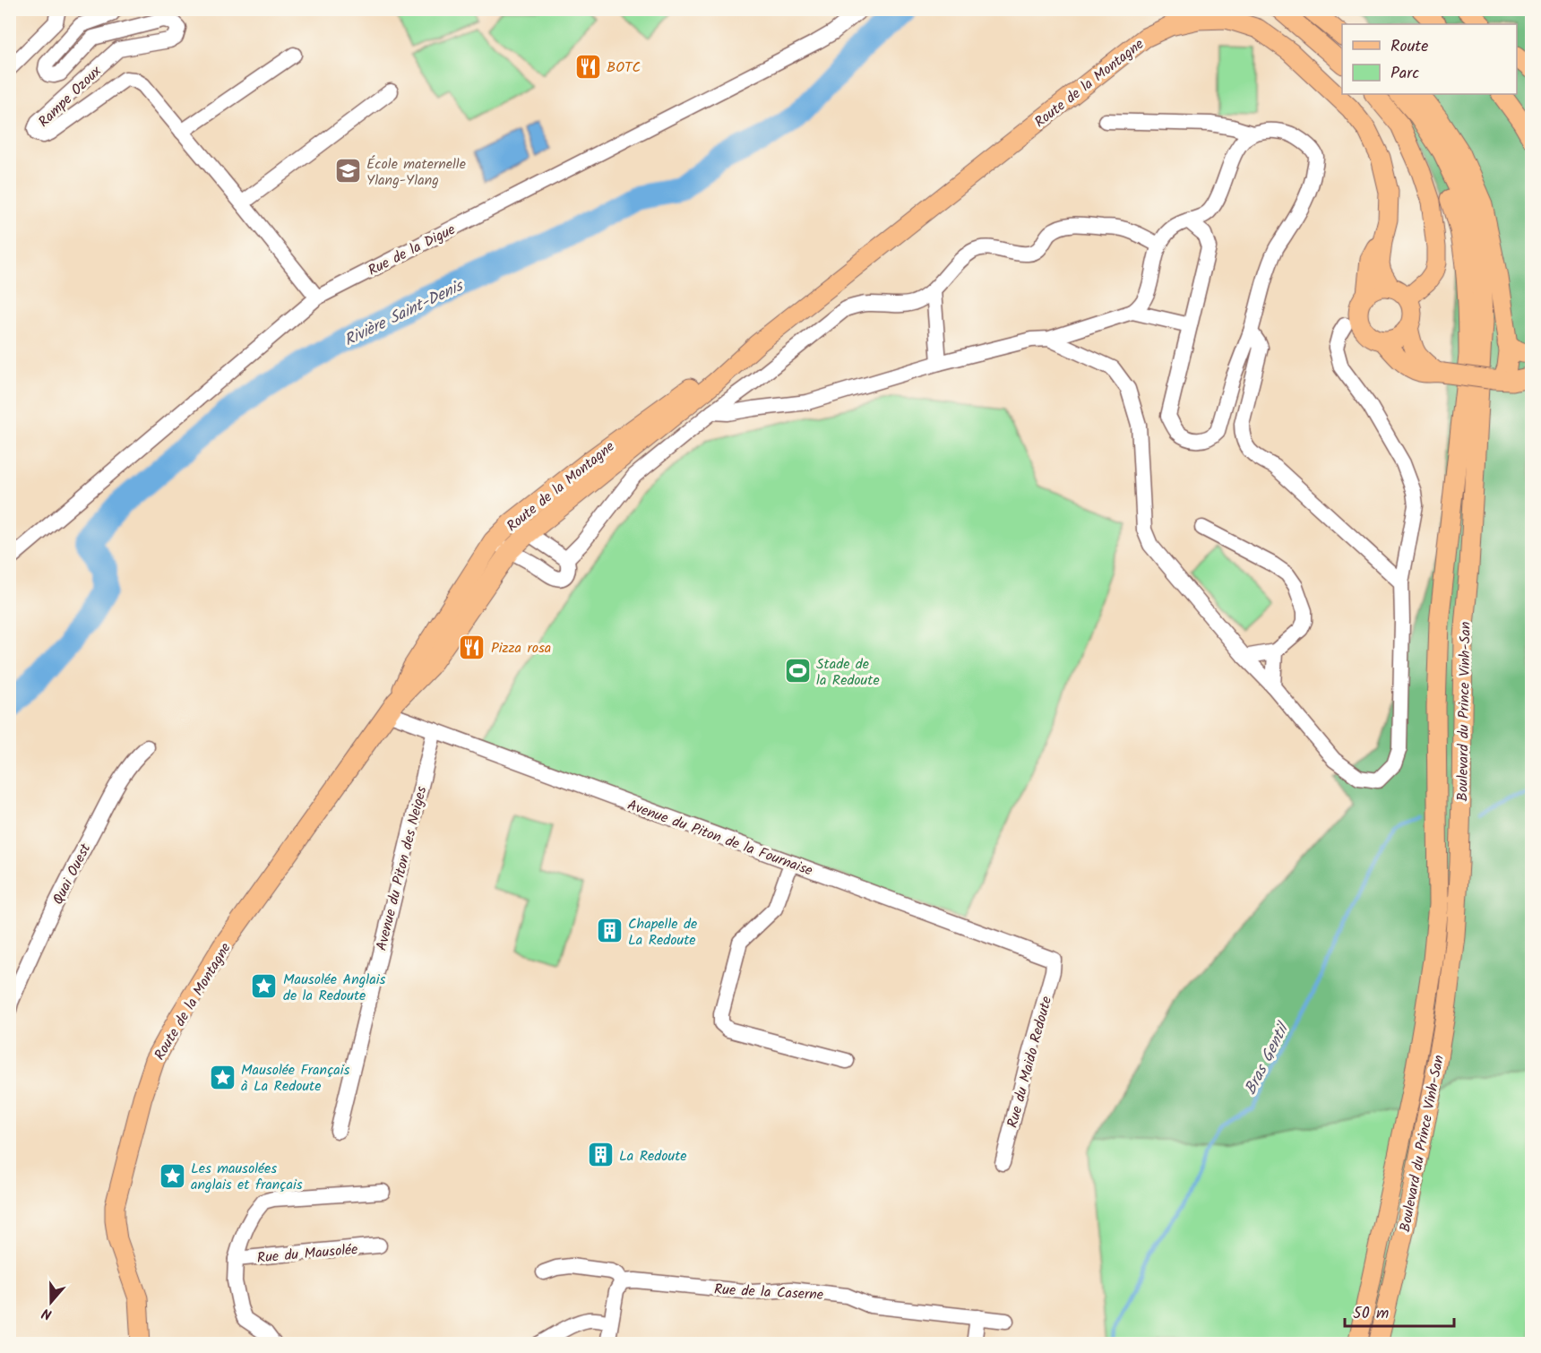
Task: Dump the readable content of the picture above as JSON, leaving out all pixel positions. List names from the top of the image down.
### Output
{
  "streets": {
    "main road": ["Route de la Montagne", "Boulevard du Prince Vinh-San"],
    "street": [
      "Rampe Ozoux",
      "Rue de la Digue",
      "Avenue du Piton de la Fournaise",
      "Avenue du Piton des Neiges",
      "Quai Ouest",
      "Rue du Maido Redoute",
      "Rue du Mausolée",
      "Rue de la Caserne"
    ]
  },
  "crossings": [
    ["Route de la Montagne", "Avenue du Piton de la Fournaise"],
    ["Rampe Ozoux", "Rue de la Digue"],
    ["Avenue du Piton de la Fournaise", "Avenue du Piton des Neiges"],
    ["Avenue du Piton de la Fournaise", "Rue du Maido Redoute"]
  ],
  "water": ["Rivière Saint-Denis", "Bras Gentil"],
  "places": {
    "restaurant": ["BOTC", "Pizza rosa"],
    "school or university": ["École maternelle Ylang-Ylang"],
    "sports": ["Stade de la Redoute"],
    "building": ["Chapelle de La Redoute", "La Redoute"],
    "place": ["Mausolée Anglais de la Redoute", "Mausolée Français à La Redoute", "Les mausolées anglais et français"]
  },
  "legend": ["Route", "Parc"],
  "scale_bar": "50 m",
  "north": "bottom"
}
